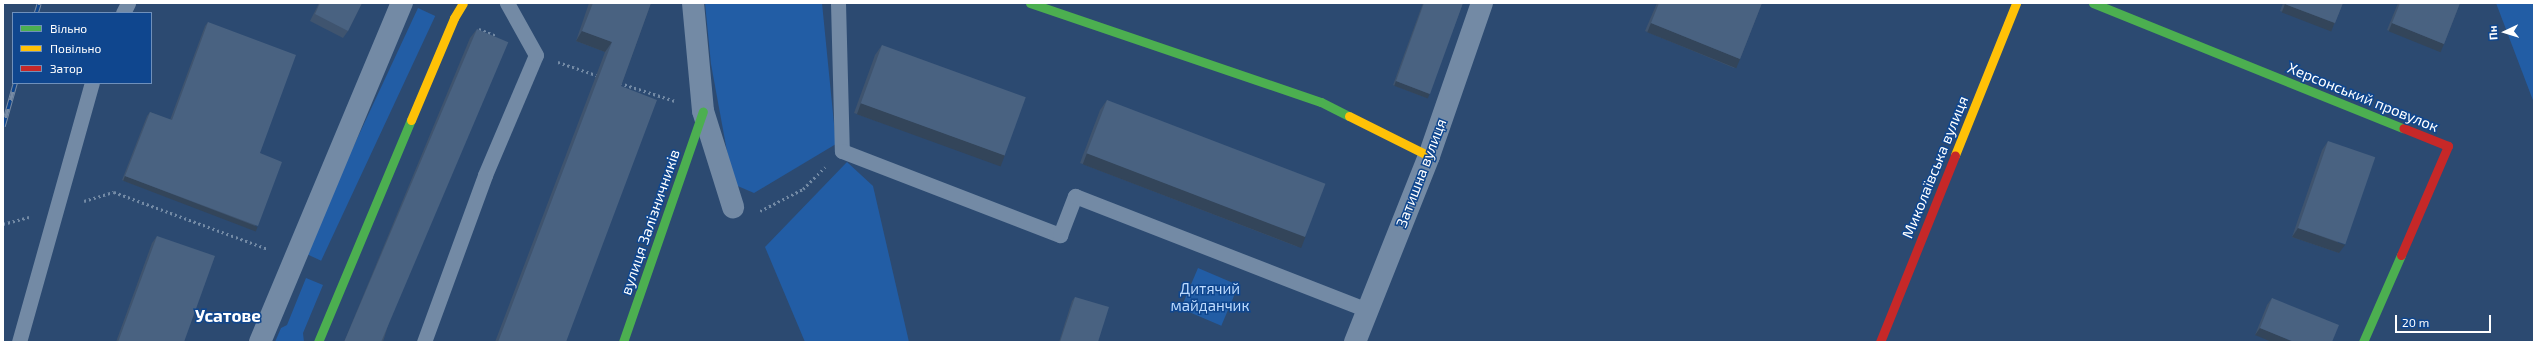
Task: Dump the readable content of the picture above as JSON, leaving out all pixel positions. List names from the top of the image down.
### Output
{
  "streets": {
    "street": [
      "Херсонський провулок",
      "Миколаївська вулиця",
      "Затишна вулиця",
      "вулиця Залізничників"
    ]
  },
  "districts": ["Усатове"],
  "parks": ["Дитячий майданчик"],
  "legend": ["Вільно", "Повільно", "Затор"],
  "scale_bar": "20 m",
  "north": "left"
}
